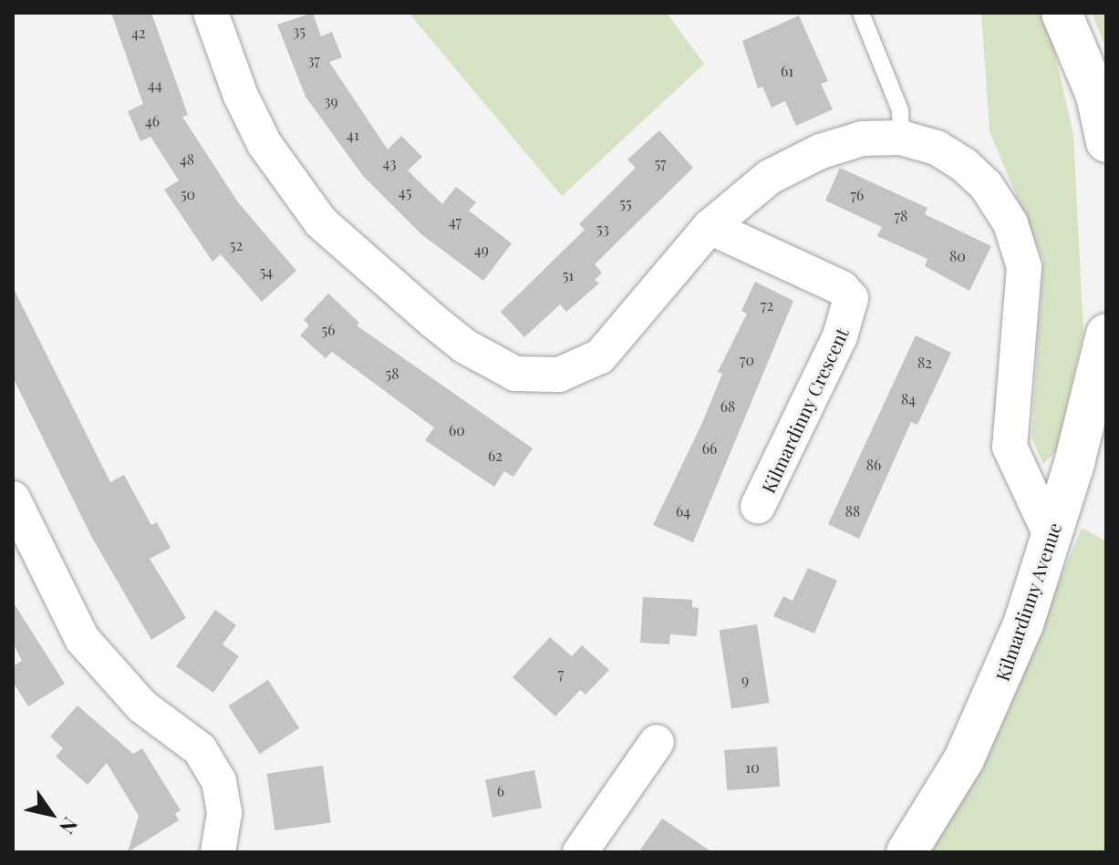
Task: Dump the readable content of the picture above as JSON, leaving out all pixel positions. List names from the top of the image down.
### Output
{
  "streets": {
    "street": ["Kilmardinny Crescent", "Kilmardinny Avenue"]
  },
  "house_numbers": [
    "35",
    "42",
    "37",
    "61",
    "44",
    "39",
    "46",
    "41",
    "48",
    "43",
    "57",
    "45",
    "50",
    "76",
    "55",
    "78",
    "47",
    "53",
    "52",
    "49",
    "80",
    "54",
    "51",
    "72",
    "56",
    "70",
    "82",
    "58",
    "84",
    "68",
    "60",
    "66",
    "62",
    "86",
    "64",
    "88",
    "7",
    "9",
    "10",
    "6"
  ],
  "north": "bottom right"
}
